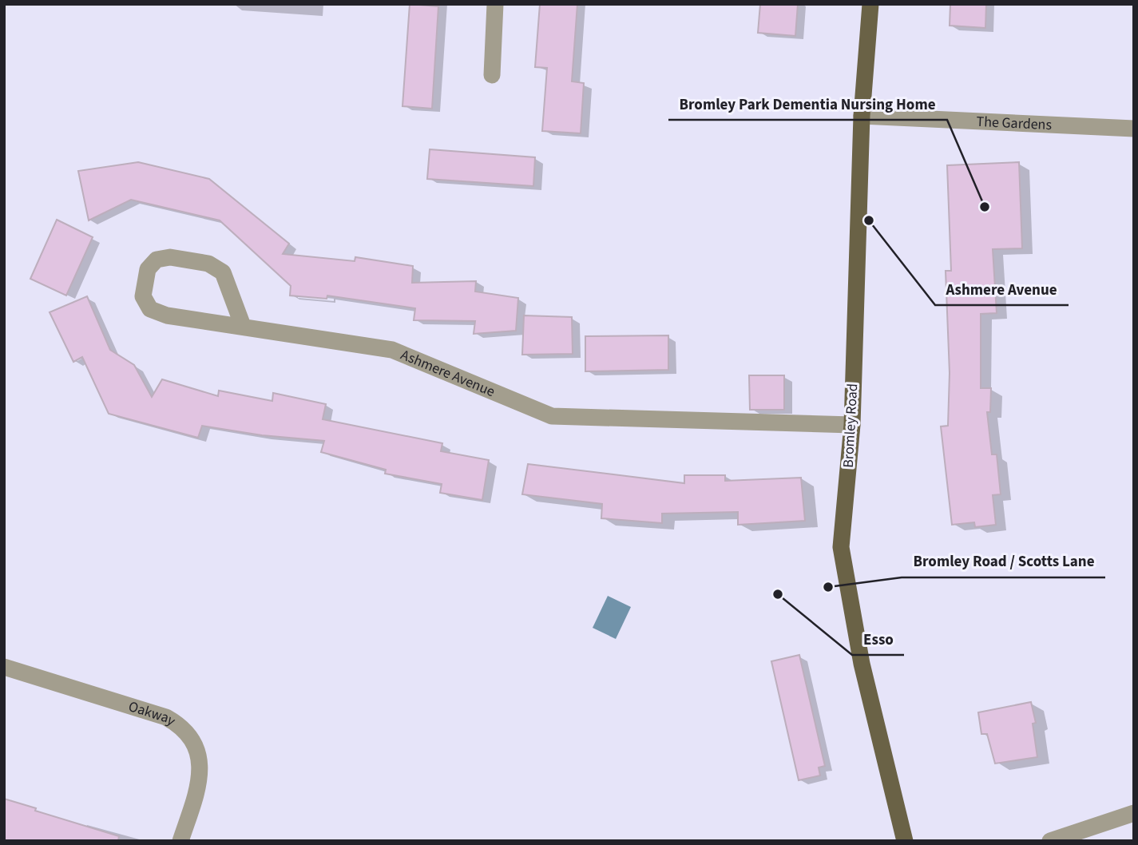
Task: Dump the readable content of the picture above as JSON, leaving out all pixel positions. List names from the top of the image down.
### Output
{
  "streets": {
    "main road": ["Bromley Road"],
    "street": ["The Gardens", "Ashmere Avenue", "Oakway"]
  },
  "crossings": [
    ["The Gardens", "Bromley Road"],
    ["Ashmere Avenue", "Bromley Road"]
  ],
  "places": [
    "Bromley Park Dementia Nursing Home",
    "Ashmere Avenue",
    "Bromley Road / Scotts Lane",
    "Esso"
  ]
}
